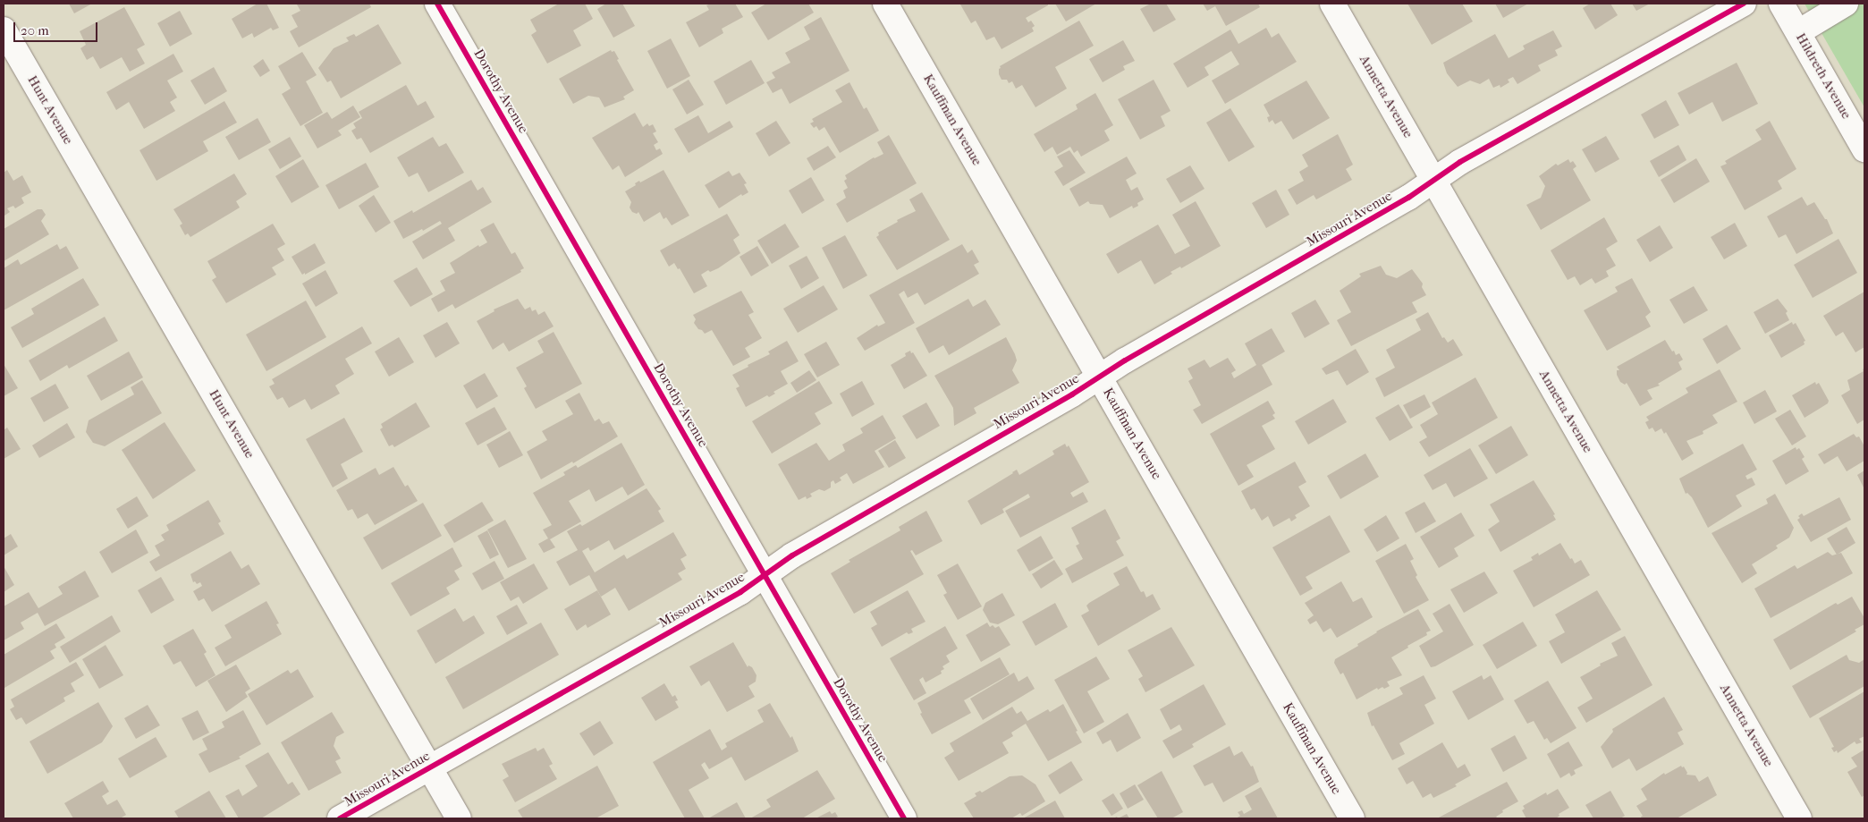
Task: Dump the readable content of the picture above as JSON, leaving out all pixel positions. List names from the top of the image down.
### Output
{
  "streets": {
    "street": [
      "Hildreth Avenue",
      "Dorothy Avenue",
      "Annetta Avenue",
      "Hunt Avenue",
      "Kauffman Avenue",
      "Missouri Avenue"
    ]
  },
  "crossings": [
    ["Dorothy Avenue", "Missouri Avenue"],
    ["Annetta Avenue", "Missouri Avenue"],
    ["Hunt Avenue", "Missouri Avenue"],
    ["Kauffman Avenue", "Missouri Avenue"]
  ],
  "scale_bar": "20 m"
}
